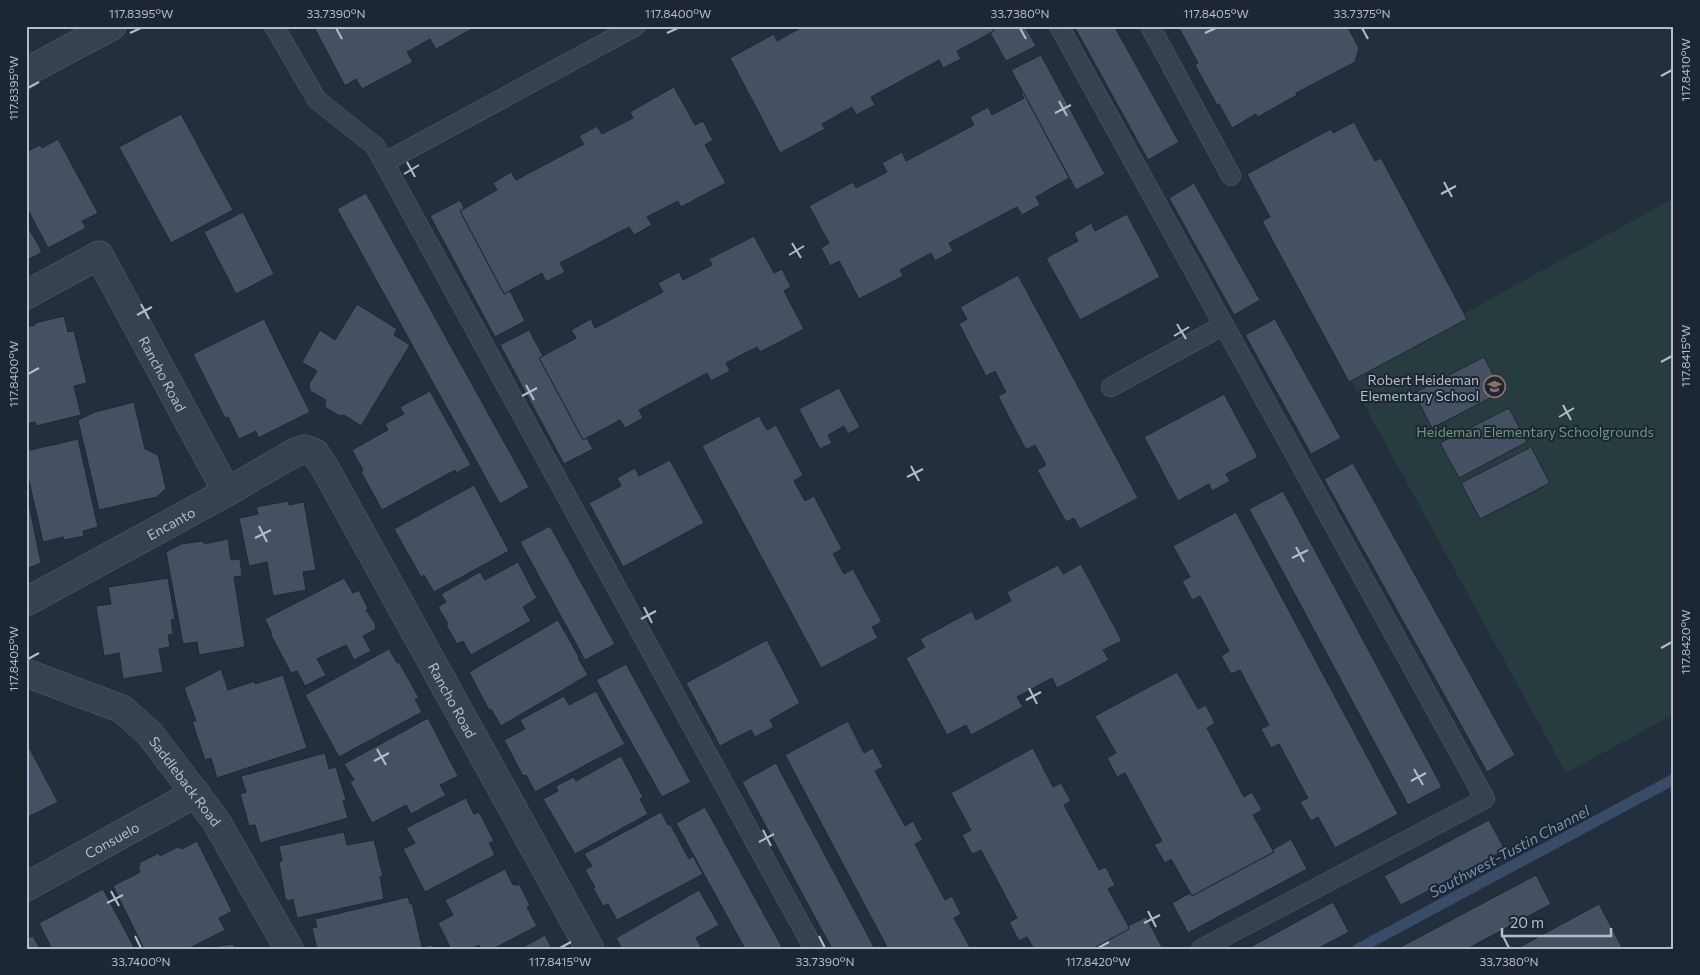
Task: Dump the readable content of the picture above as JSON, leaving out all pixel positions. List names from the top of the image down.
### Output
{
  "streets": {
    "street": [
      "Rancho Road",
      "Encanto",
      "Saddleback Road",
      "Consuelo"
    ]
  },
  "crossings": [
    ["Rancho Road", "Encanto"],
    ["Saddleback Road", "Consuelo"]
  ],
  "water": ["Southwest-Tustin Channel"],
  "parks": ["Heideman Elementary Schoolgrounds"],
  "places": {
    "school or university": ["Robert Heideman Elementary School"]
  },
  "scale_bar": "20 m",
  "coordinates": [
    "117.8395°W",
    "33.7390°N",
    "117.8400°W",
    "33.7380°N",
    "117.8405°W",
    "33.7375°N",
    "117.8410°W",
    "117.8415°W",
    "117.8420°W",
    "33.7400°N"
  ]
}
